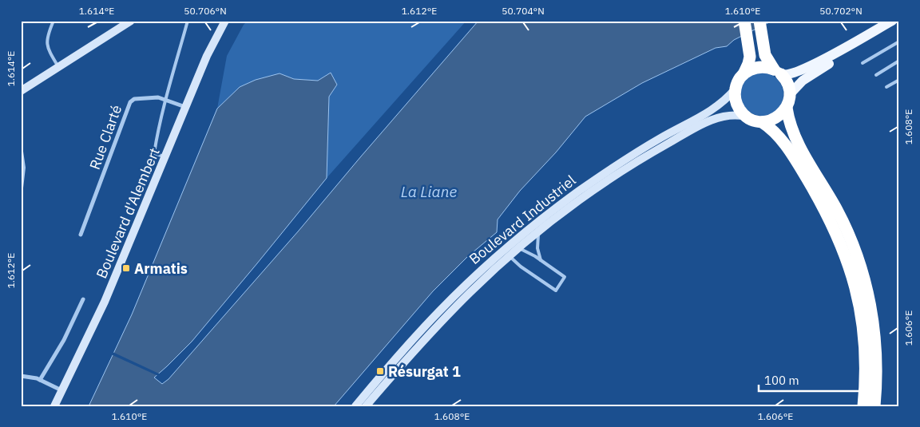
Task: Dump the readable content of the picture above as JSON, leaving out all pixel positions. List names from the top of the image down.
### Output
{
  "streets": {
    "street": ["Rue Clarté", "Boulevard d'Alembert", "Boulevard Industriel"]
  },
  "crossings": [
    ["Rue Clarté", "Boulevard d'Alembert"]
  ],
  "water": ["La Liane"],
  "places": {
    "transit": ["Armatis", "Résurgat 1"]
  },
  "scale_bar": "100 m",
  "coordinates": [
    "1.614°E",
    "50.706°N",
    "1.612°E",
    "50.704°N",
    "1.610°E",
    "50.702°N",
    "1.608°E",
    "1.606°E"
  ]
}
